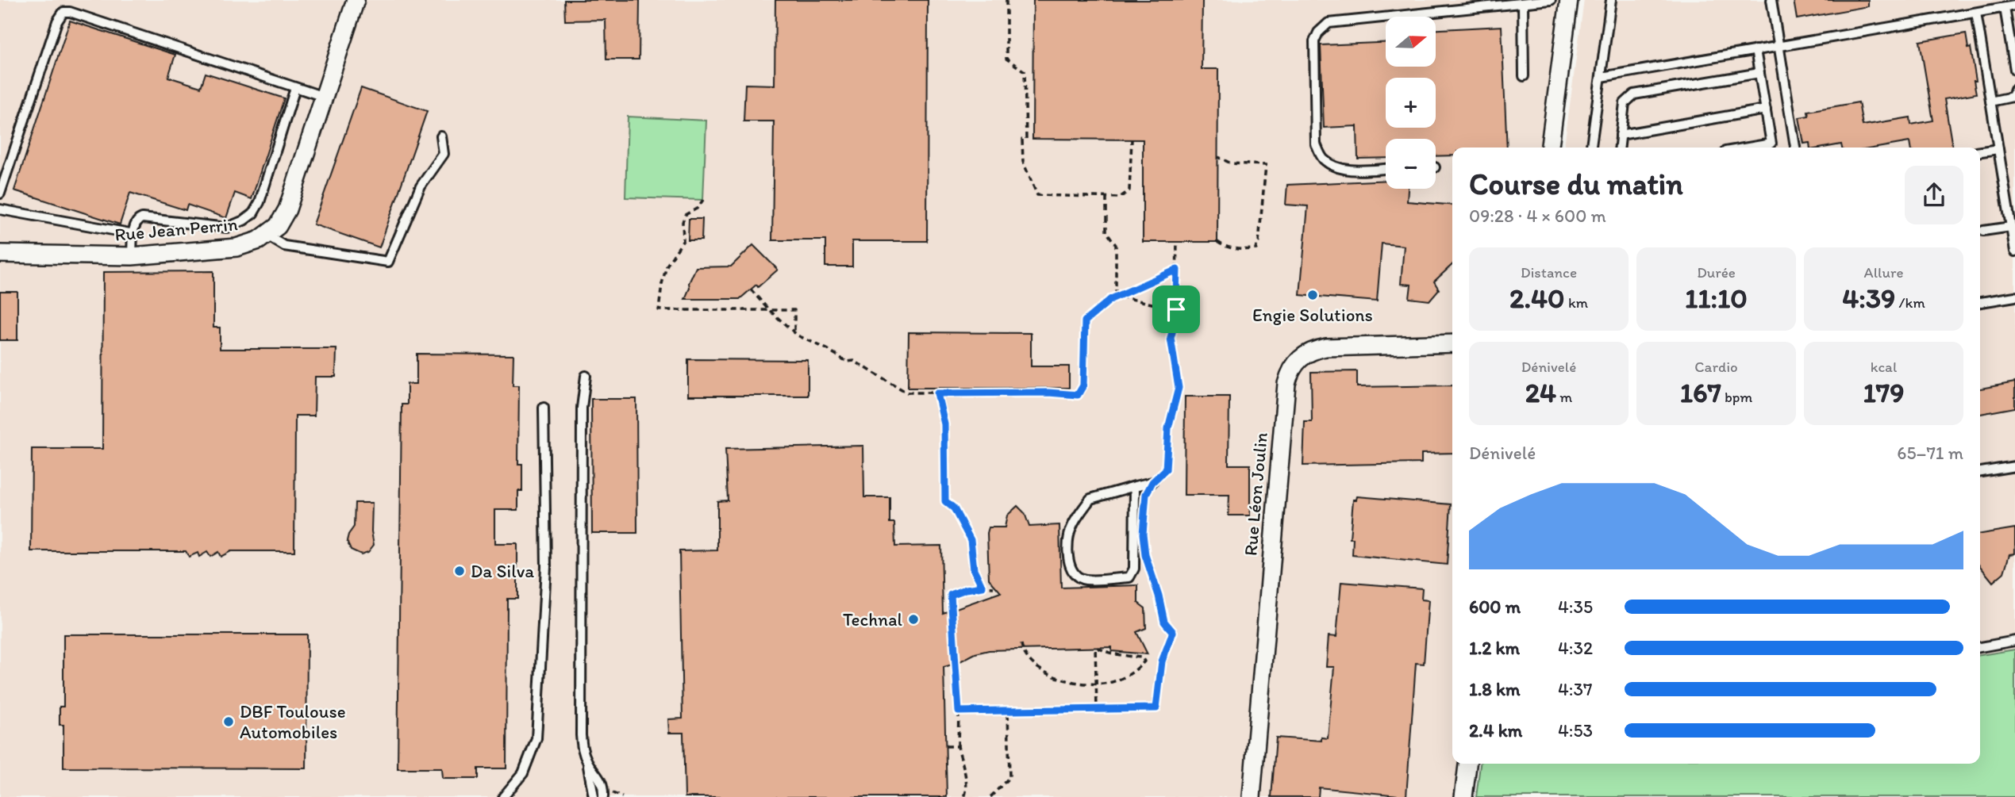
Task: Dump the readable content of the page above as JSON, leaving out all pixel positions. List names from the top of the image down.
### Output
{
  "streets": {
    "street": ["Rue Jean Perrin", "Rue Léon Joulin"]
  },
  "places": [
    "Engie Solutions",
    "Da Silva",
    "Technal",
    "DBF Toulouse Automobiles"
  ],
  "north": "right",
  "page": {
    "map_buttons": ["+", "−"],
    "heading": ["Course du matin", "09:28 · 4 × 600 m"],
    "stats": [
      ["Distance", "2.40 km"],
      ["Durée", "11:10"],
      ["Allure", "4:39 /km"],
      ["Dénivelé", "24 m"],
      ["Cardio", "167 bpm"],
      ["kcal", "179"]
    ],
    "chart": ["Dénivelé", "65–71 m"],
    "list": [
      {
        "name": "600 m",
        "note": "4:35"
      },
      {
        "name": "1.2 km",
        "note": "4:32"
      },
      {
        "name": "1.8 km",
        "note": "4:37"
      },
      {
        "name": "2.4 km",
        "note": "4:53"
      }
    ]
  }
}
